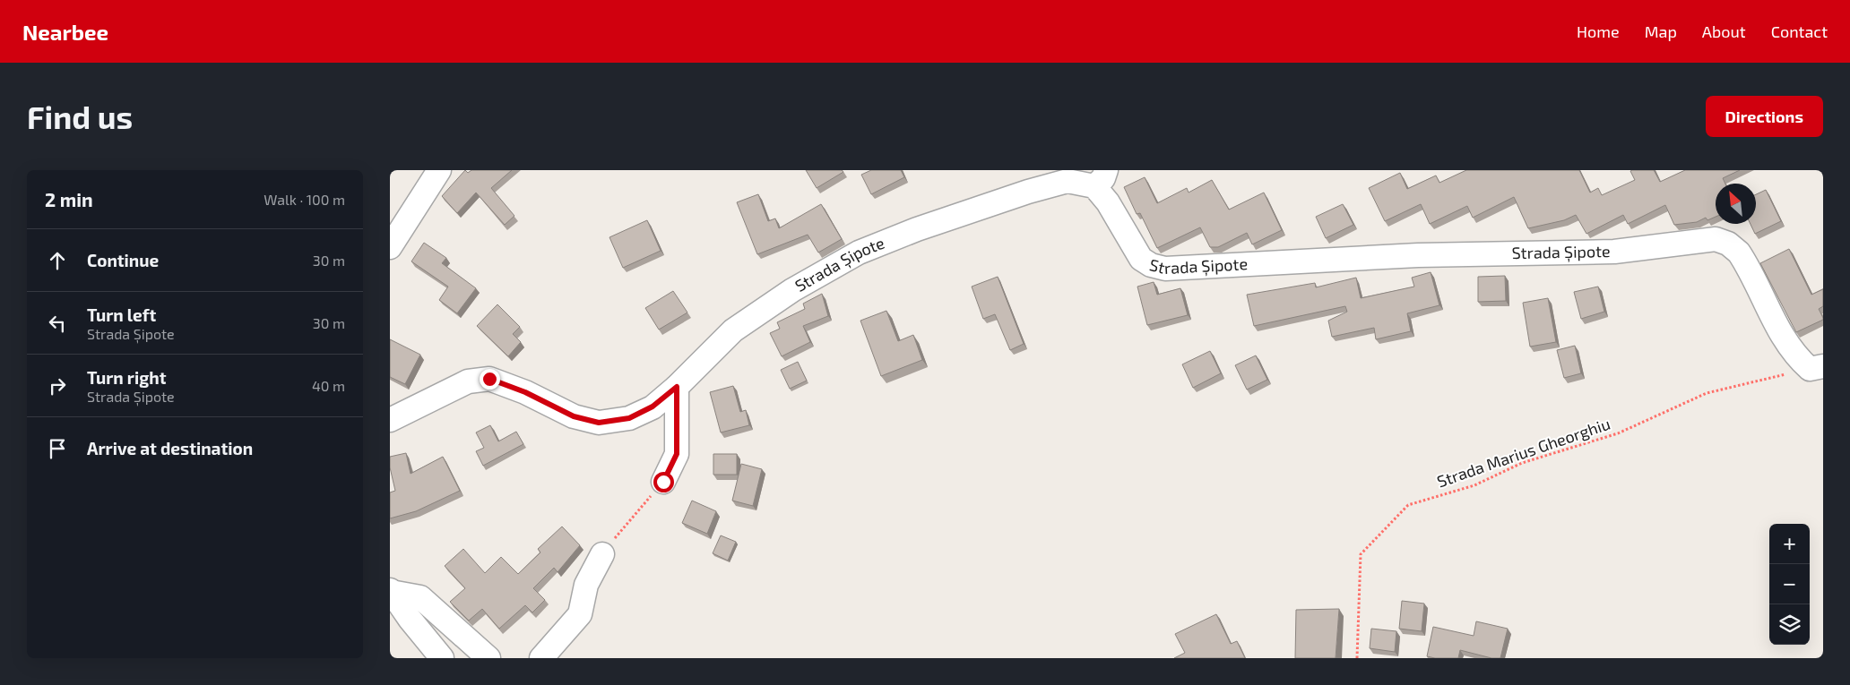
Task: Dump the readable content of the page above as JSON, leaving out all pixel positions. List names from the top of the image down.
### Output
{
  "streets": {
    "street": ["Strada Șipote"],
    "path": ["Strada Marius Gheorghiu"]
  },
  "crossings": [
    ["Strada Șipote", "Strada Marius Gheorghiu"]
  ],
  "north": "top left",
  "page": {
    "header": "Nearbee",
    "nav": [
      "Home",
      "Map",
      "About",
      "Contact"
    ],
    "buttons": "Directions",
    "title": "Find us",
    "heading": ["2 min", "Walk · 100 m"],
    "list": [
      ["Continue", "30 m"],
      ["Turn left", "Strada Șipote", "30 m"],
      ["Turn right", "Strada Șipote", "40 m"],
      "Arrive at destination"
    ],
    "map_buttons": ["+", "−"]
  }
}
